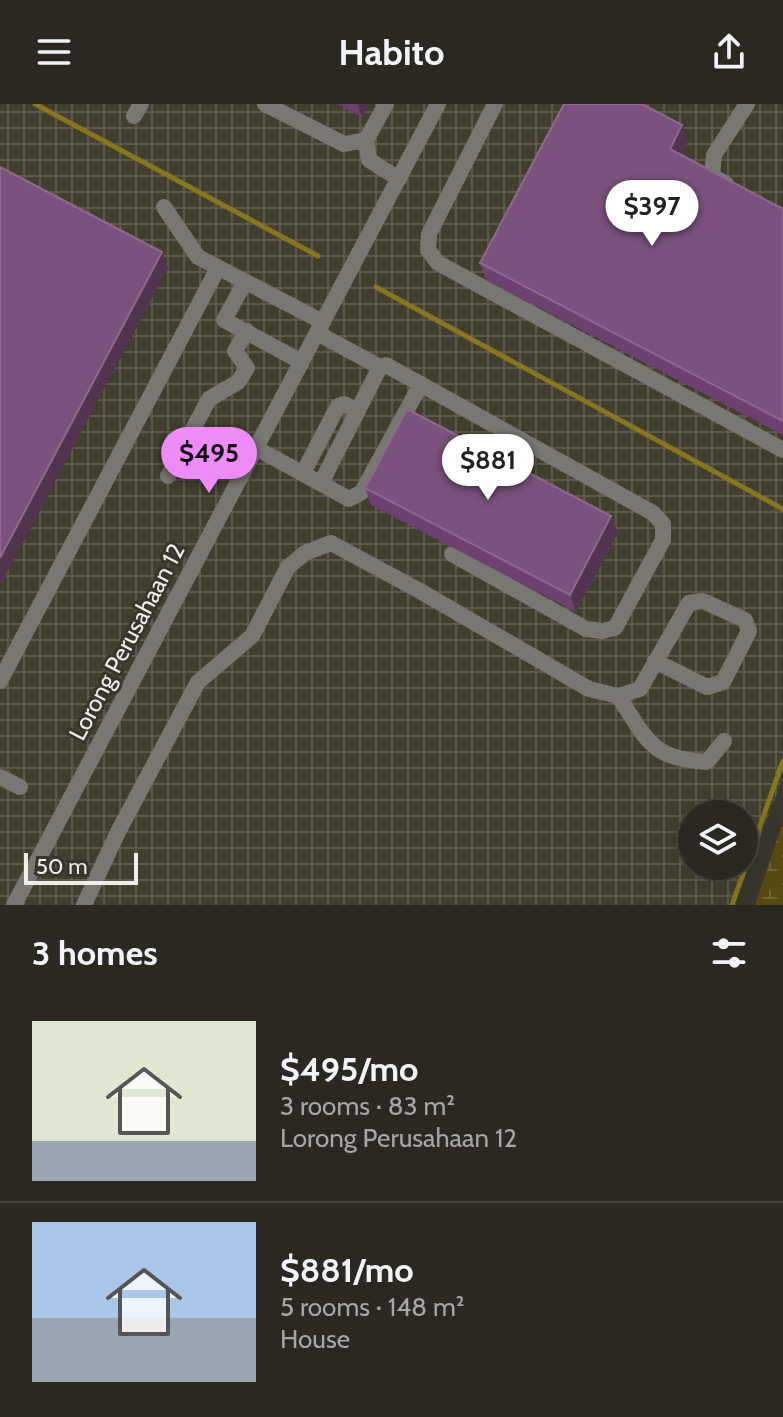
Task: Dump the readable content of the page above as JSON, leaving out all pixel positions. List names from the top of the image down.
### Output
{
  "streets": {
    "street": ["Lorong Perusahaan 12"]
  },
  "scale_bar": "50 m",
  "page": {
    "header": "Habito",
    "price": ["$397", "$495", "$881"],
    "scale": "50 m",
    "heading": "3 homes",
    "list": [
      {
        "name": "$495/mo",
        "note": "3 rooms · 83 m² · Lorong Perusahaan 12"
      },
      {
        "name": "$881/mo",
        "note": "5 rooms · 148 m² · House"
      }
    ]
  }
}
